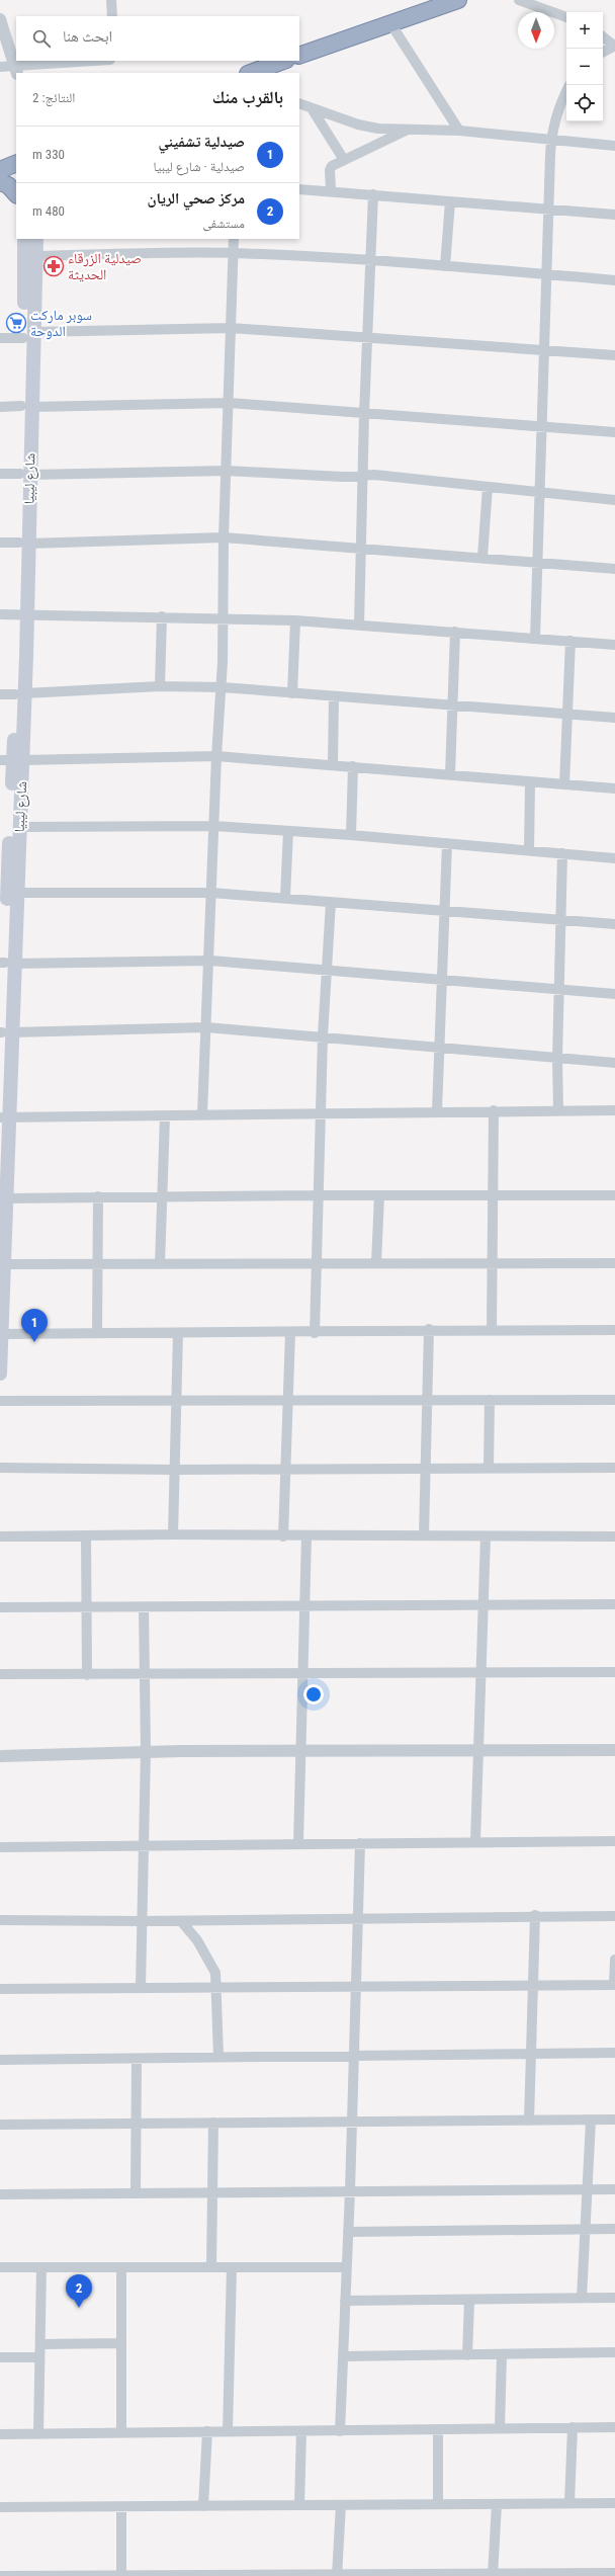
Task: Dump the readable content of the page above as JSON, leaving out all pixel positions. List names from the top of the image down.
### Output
{
  "streets": {
    "main road": ["شارع ليبيا"]
  },
  "places": {
    "pharmacy": ["صيدلية الزرقاء الحديثة"],
    "supermarket": ["سوبر ماركت الدوحة"]
  },
  "north": "bottom",
  "page": {
    "map_buttons": ["+", "−"],
    "search": "ابحث هنا",
    "heading": ["بالقرب منك", "النتائج: 2"],
    "list": [
      {
        "mark": "1",
        "name": "صيدلية تشفيني",
        "note": "صيدلية · شارع ليبيا",
        "value": "330 m"
      },
      {
        "mark": "2",
        "name": "مركز صحي الريان",
        "note": "مستشفى",
        "value": "480 m"
      }
    ],
    "pins": ["1", "2"]
  }
}
